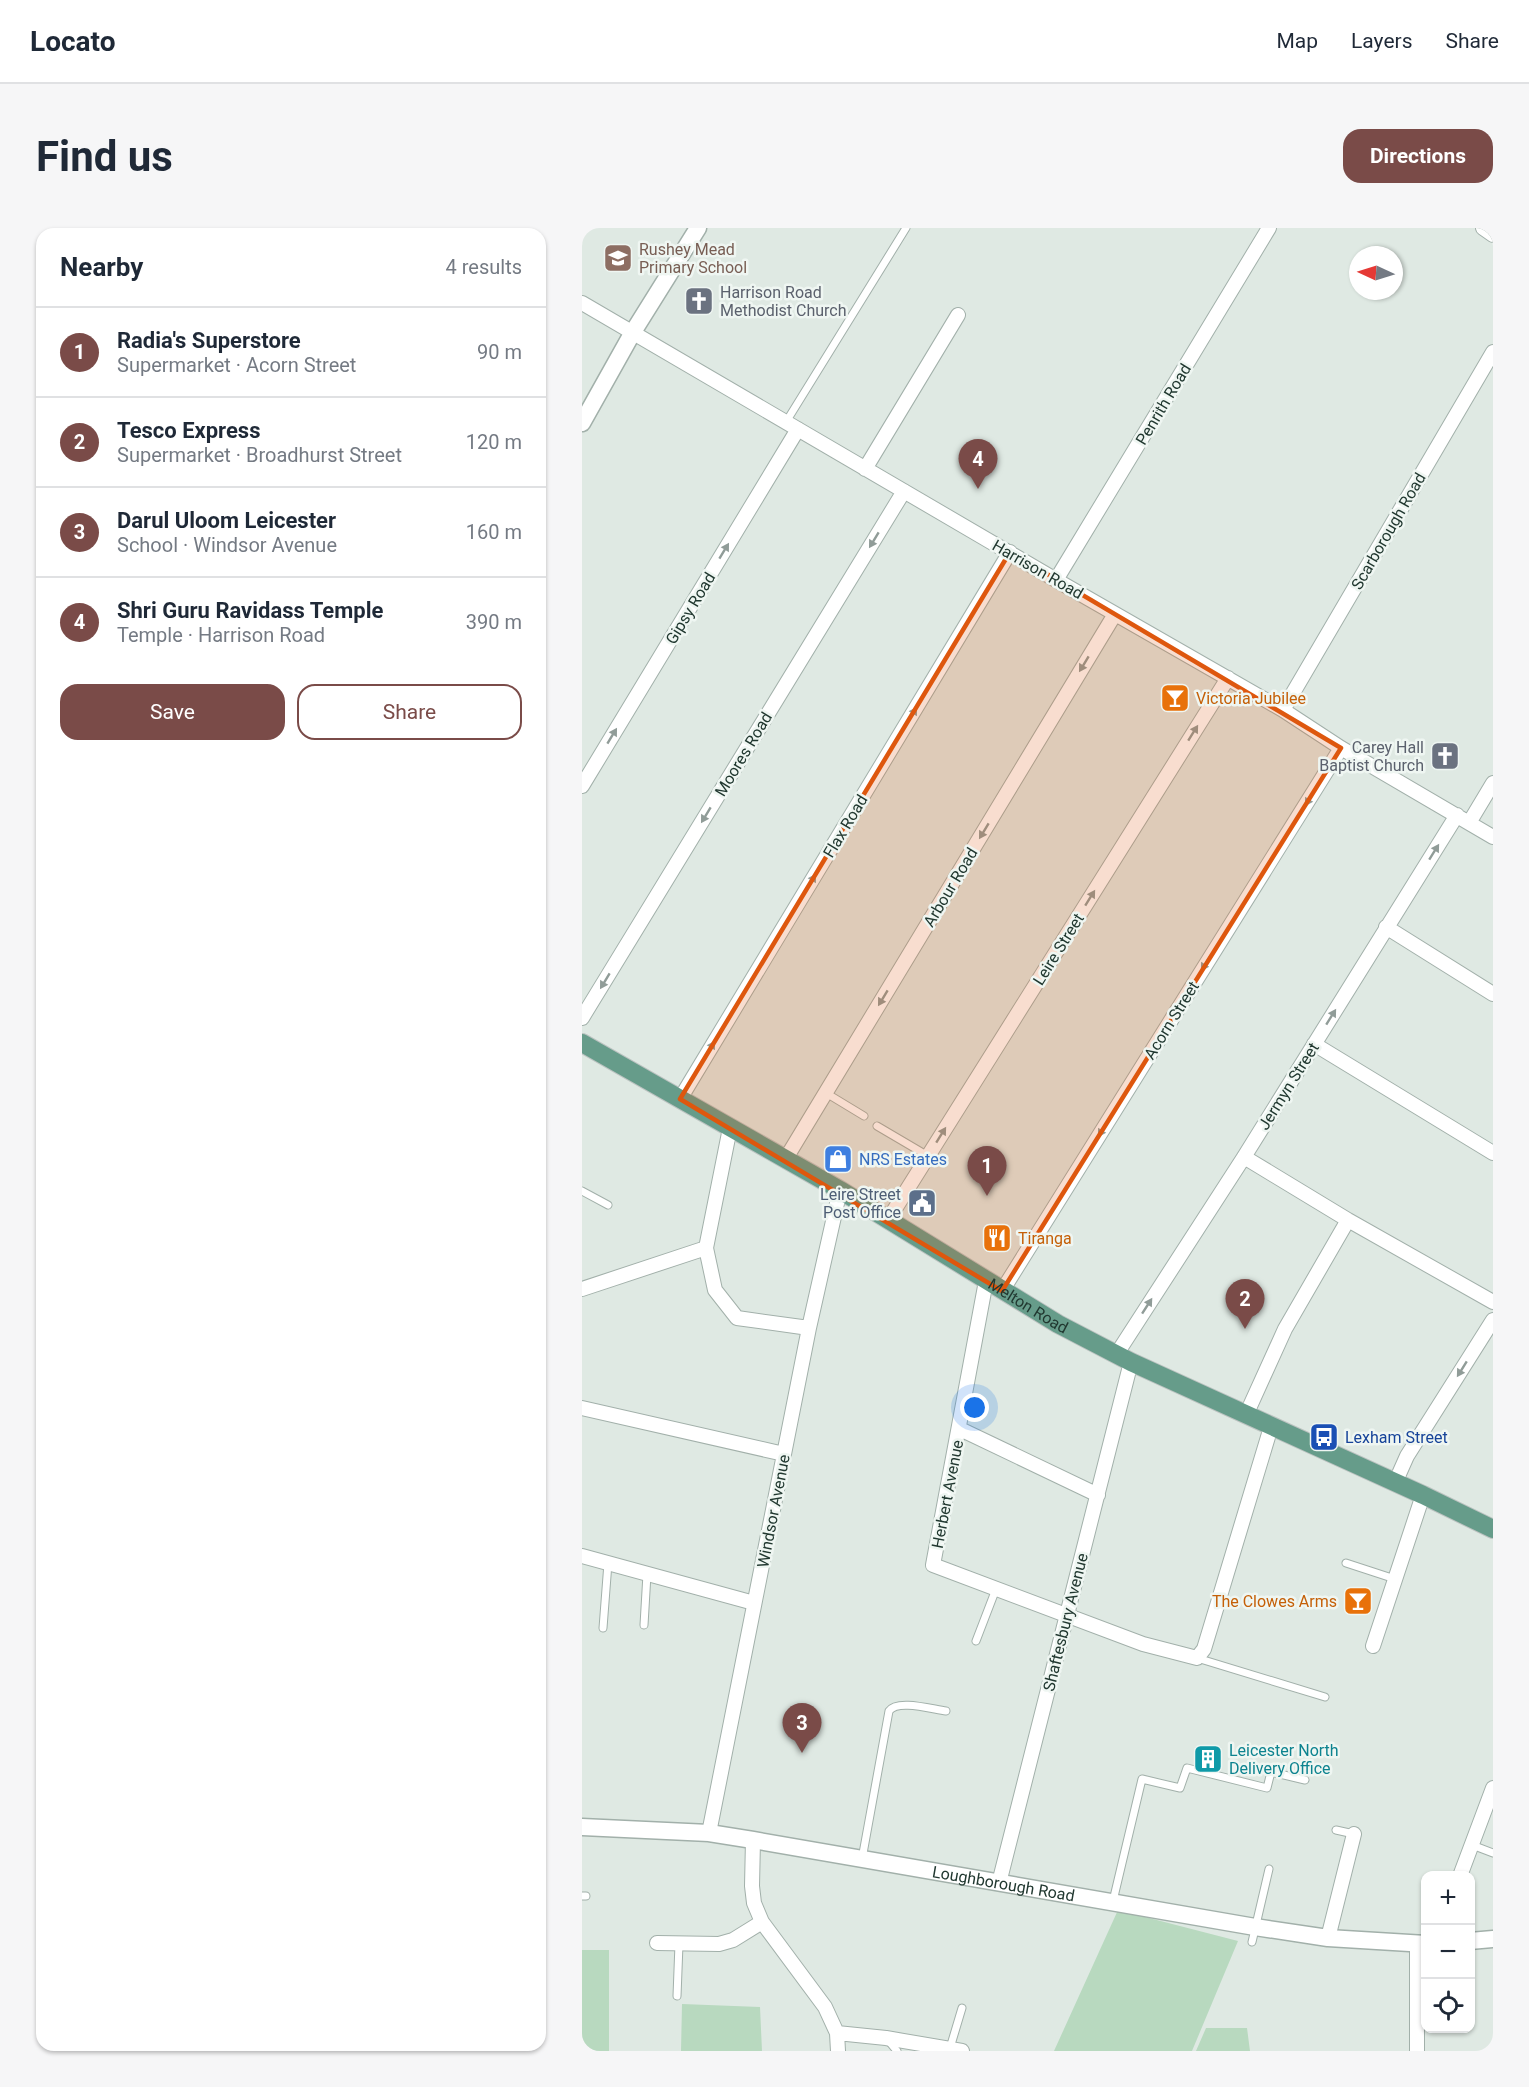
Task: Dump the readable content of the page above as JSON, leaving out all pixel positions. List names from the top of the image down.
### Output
{
  "streets": {
    "main road": ["Melton Road"],
    "street": [
      "Penrith Road",
      "Scarborough Road",
      "Harrison Road",
      "Gipsy Road",
      "Moores Road",
      "Flax Road",
      "Arbour Road",
      "Leire Street",
      "Acorn Street",
      "Jermyn Street",
      "Herbert Avenue",
      "Windsor Avenue",
      "Shaftesbury Avenue",
      "Loughborough Road"
    ]
  },
  "crossings": [
    ["Penrith Road", "Harrison Road"],
    ["Scarborough Road", "Harrison Road"],
    ["Harrison Road", "Gipsy Road"],
    ["Harrison Road", "Moores Road"],
    ["Harrison Road", "Flax Road"],
    ["Harrison Road", "Arbour Road"],
    ["Harrison Road", "Leire Street"],
    ["Harrison Road", "Acorn Street"],
    ["Harrison Road", "Jermyn Street"],
    ["Flax Road", "Melton Road"],
    ["Arbour Road", "Melton Road"],
    ["Leire Street", "Melton Road"],
    ["Acorn Street", "Melton Road"],
    ["Acorn Street", "Herbert Avenue"],
    ["Jermyn Street", "Melton Road"],
    ["Jermyn Street", "Shaftesbury Avenue"],
    ["Melton Road", "Herbert Avenue"],
    ["Melton Road", "Windsor Avenue"],
    ["Melton Road", "Shaftesbury Avenue"],
    ["Windsor Avenue", "Loughborough Road"],
    ["Shaftesbury Avenue", "Loughborough Road"]
  ],
  "one_way": [
    "Gipsy Road",
    "Moores Road",
    "Flax Road",
    "Arbour Road",
    "Leire Street",
    "Acorn Street",
    "Jermyn Street"
  ],
  "places": {
    "school or university": ["Rushey Mead Primary School"],
    "church": ["Harrison Road Methodist Church", "Carey Hall Baptist Church"],
    "bar": ["Victoria Jubilee", "The Clowes Arms"],
    "shop": ["NRS Estates"],
    "public building": ["Leire Street Post Office"],
    "restaurant": ["Tiranga"],
    "bus stop": ["Lexham Street"],
    "building": ["Leicester North Delivery Office"]
  },
  "north": "left",
  "page": {
    "header": "Locato",
    "nav": ["Map", "Layers", "Share"],
    "buttons": [
      "Directions",
      ["Save", "Share"]
    ],
    "title": "Find us",
    "heading": ["Nearby", "4 results"],
    "list": [
      {
        "mark": "1",
        "name": "Radia's Superstore",
        "note": "Supermarket · Acorn Street",
        "value": "90 m"
      },
      {
        "mark": "2",
        "name": "Tesco Express",
        "note": "Supermarket · Broadhurst Street",
        "value": "120 m"
      },
      {
        "mark": "3",
        "name": "Darul Uloom Leicester",
        "note": "School · Windsor Avenue",
        "value": "160 m"
      },
      {
        "mark": "4",
        "name": "Shri Guru Ravidass Temple",
        "note": "Temple · Harrison Road",
        "value": "390 m"
      }
    ],
    "pins": [
      "4",
      "1",
      "2",
      "3"
    ],
    "map_buttons": ["+", "−"]
  }
}
